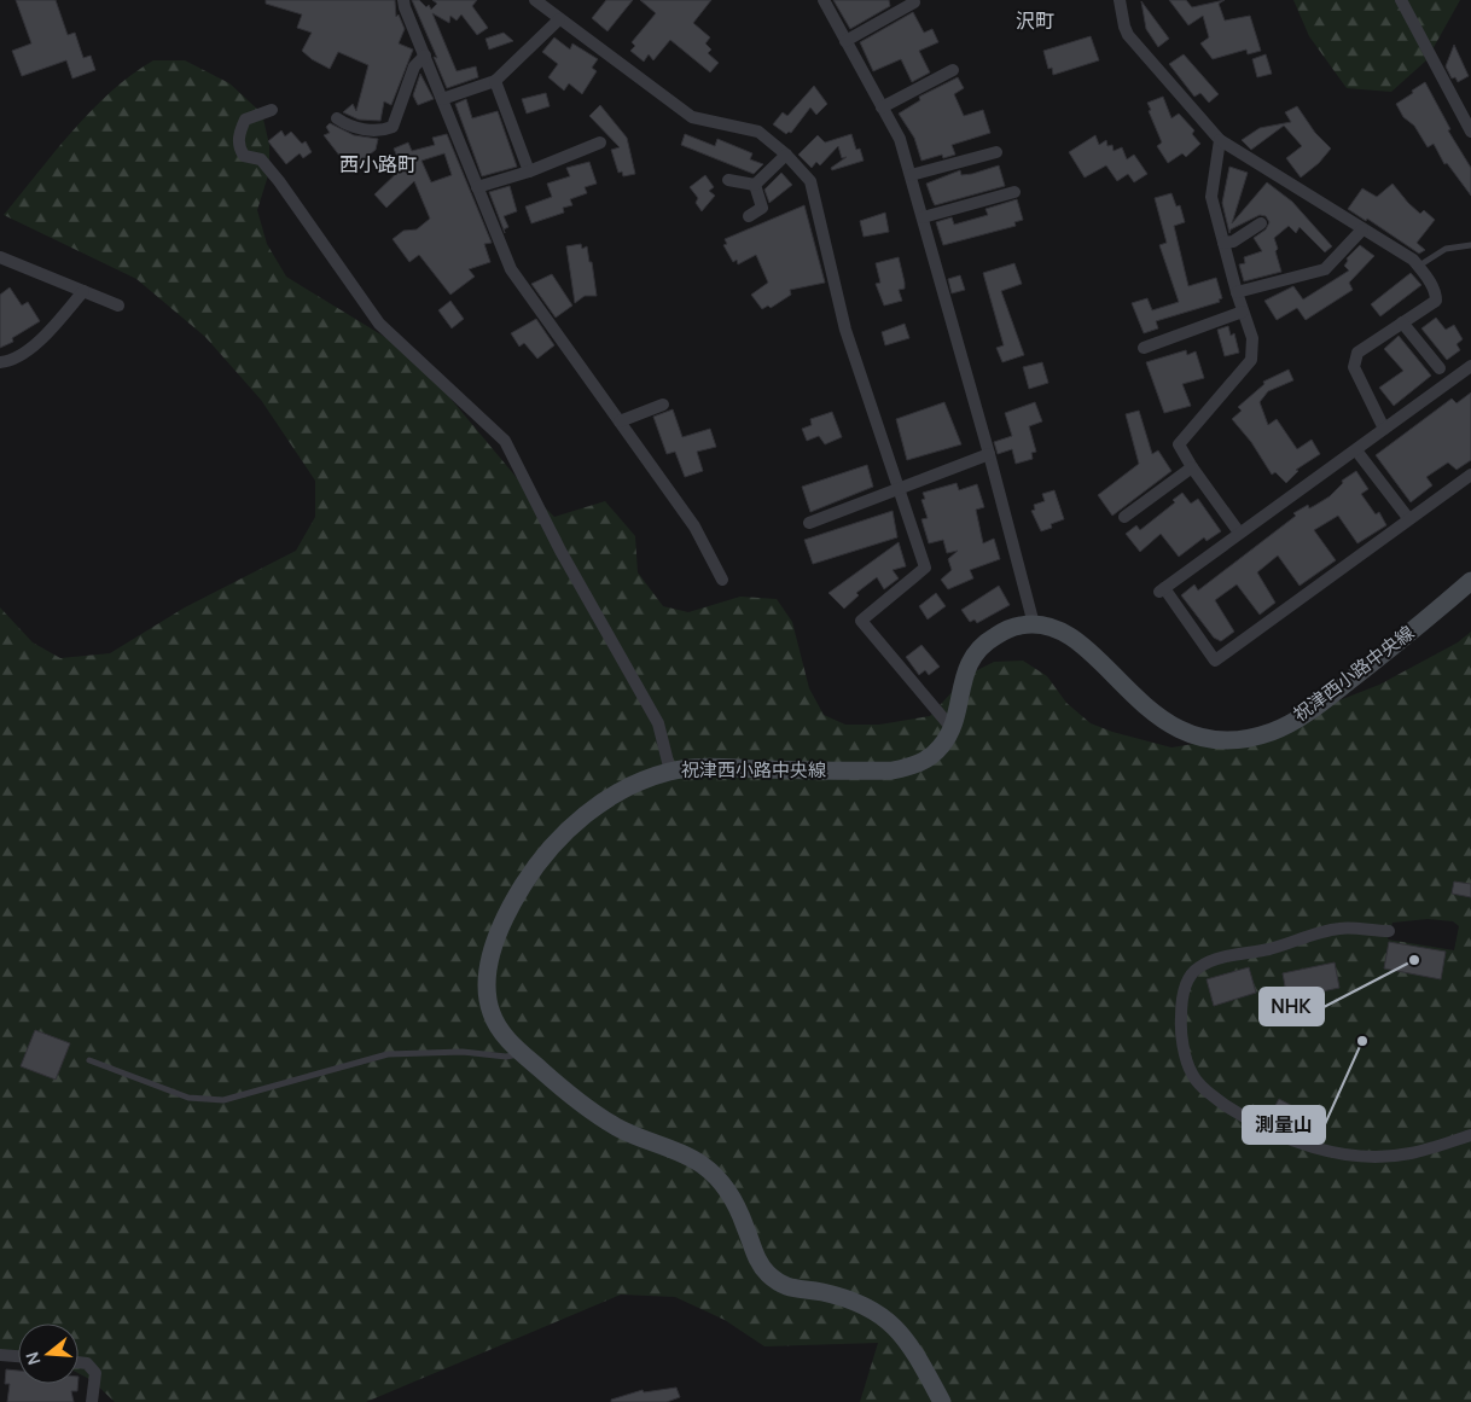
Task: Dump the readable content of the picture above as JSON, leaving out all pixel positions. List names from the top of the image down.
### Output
{
  "streets": {
    "main road": ["祝津西小路中央線"]
  },
  "districts": ["沢町", "西小路町"],
  "places": ["NHK", "測量山"],
  "north": "left"
}
